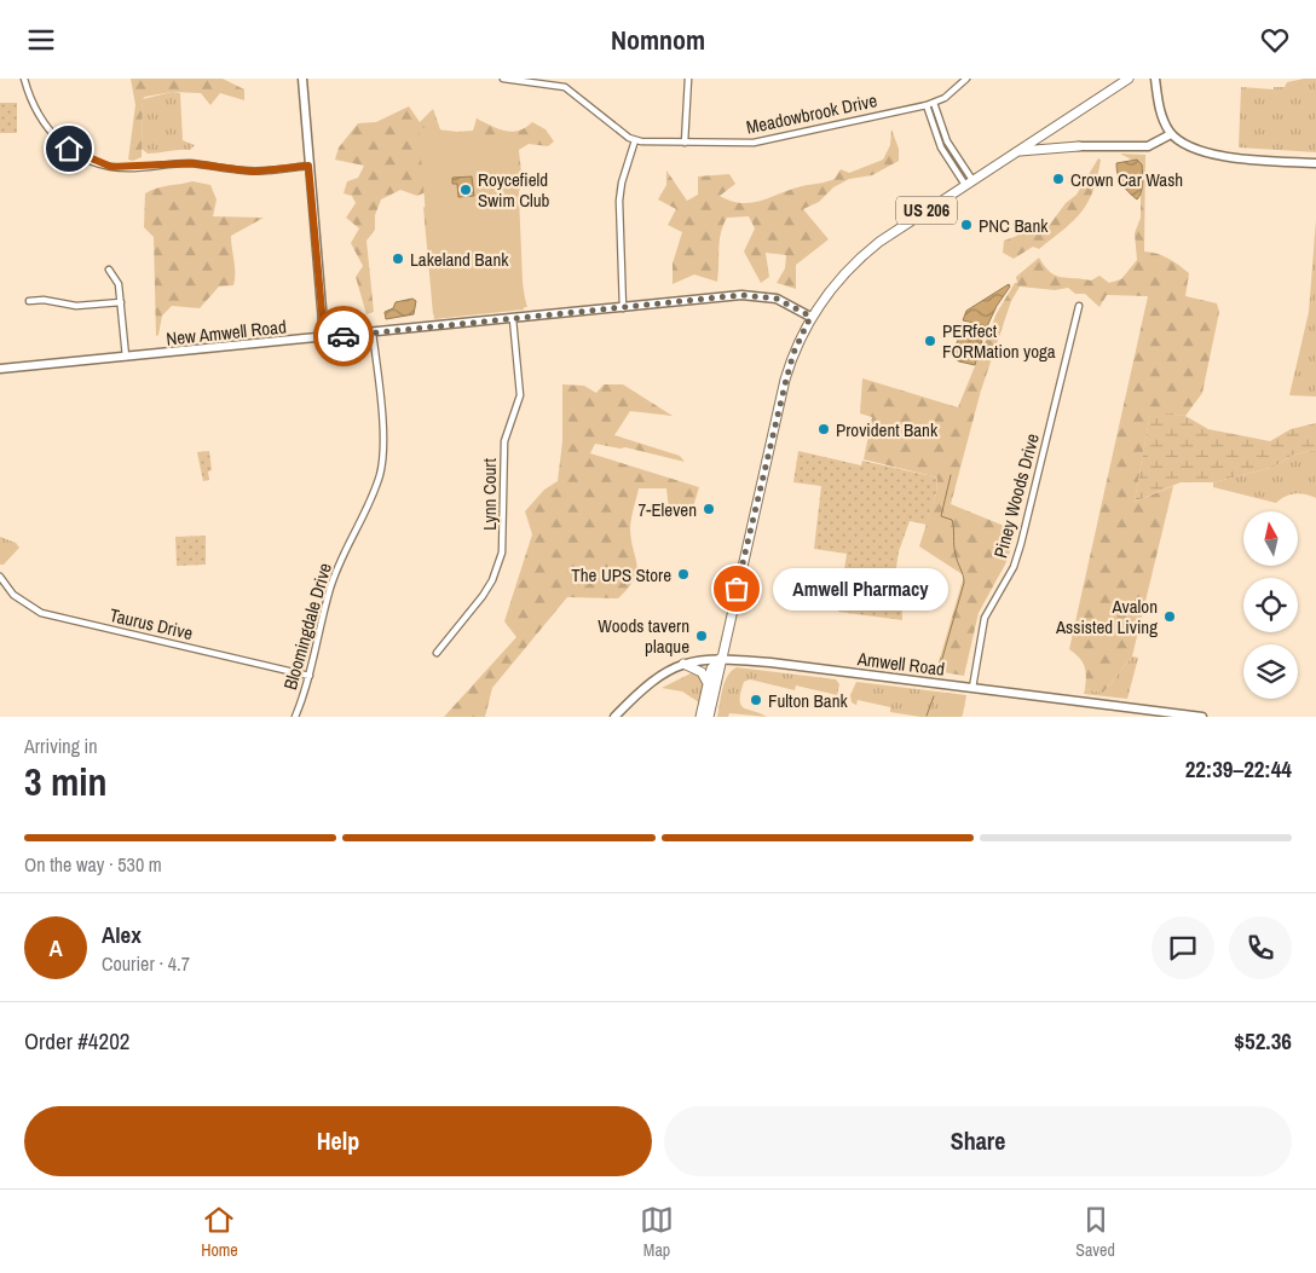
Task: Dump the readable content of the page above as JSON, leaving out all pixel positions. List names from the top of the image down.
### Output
{
  "streets": {
    "main road": ["US 206"],
    "street": [
      "Meadowbrook Drive",
      "New Amwell Road",
      "Lynn Court",
      "Piney Woods Drive",
      "Taurus Drive",
      "Bloomingdale Drive",
      "Amwell Road"
    ]
  },
  "crossings": [
    ["US 206", "New Amwell Road"],
    ["US 206", "Amwell Road"],
    ["New Amwell Road", "Lynn Court"],
    ["New Amwell Road", "Bloomingdale Drive"],
    ["Piney Woods Drive", "Amwell Road"],
    ["Taurus Drive", "Bloomingdale Drive"]
  ],
  "places": [
    "Crown Car Wash",
    "Roycefield Swim Club",
    "PNC Bank",
    "Lakeland Bank",
    "PERfect FORMation yoga",
    "Provident Bank",
    "7-Eleven",
    "The UPS Store",
    "Amwell Pharmacy",
    "Avalon Assisted Living",
    "Woods tavern plaque",
    "Fulton Bank"
  ],
  "north": "top",
  "page": {
    "header": "Nomnom",
    "bubble": "Amwell Pharmacy",
    "heading": ["3 min", "Arriving in", "22:39–22:44"],
    "panel": [
      "Alex",
      "Courier · 4.7",
      "Order #4202",
      "$52.36"
    ],
    "bar": "On the way · 530 m",
    "round": "A",
    "buttons": ["Help", "Share"],
    "tabs": ["Home", "Map", "Saved"]
  }
}
